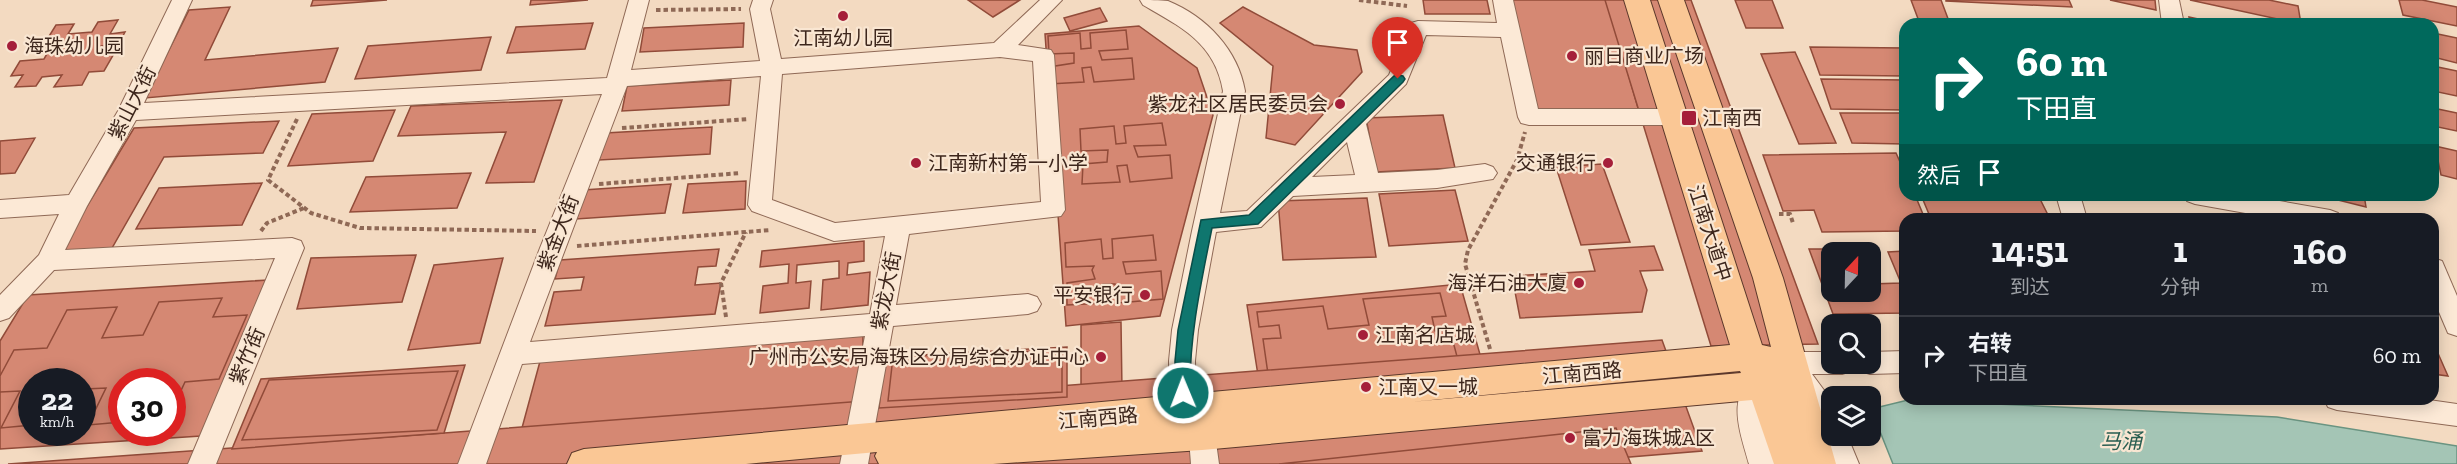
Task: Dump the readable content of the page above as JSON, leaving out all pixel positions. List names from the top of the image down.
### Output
{
  "streets": {
    "main road": ["江南大道中"],
    "street": [
      "紫山大街",
      "紫金大街",
      "紫龙大街",
      "紫竹街"
    ]
  },
  "water": ["马涌"],
  "places": {
    "other": [
      "江南幼儿园",
      "海珠幼儿园",
      "丽日商业广场",
      "紫龙社区居民委员会",
      "江南新村第一小学",
      "交通银行",
      "海洋石油大廈",
      "平安银行",
      "江南名店城",
      "广州市公安局海珠区分局综合办证中心",
      "江南又一城",
      "富力海珠城A区"
    ],
    "transit": ["江南西"]
  },
  "north": "top",
  "page": {
    "turn": ["60 m", "下田直"],
    "then": "然后",
    "eta": [
      "14:51",
      "到达",
      "1",
      "分钟",
      "160",
      "m"
    ],
    "list": [
      {
        "name": "右转",
        "note": "下田直",
        "value": "60 m"
      }
    ],
    "speed": "22 km/h",
    "limit": "30"
  }
}
